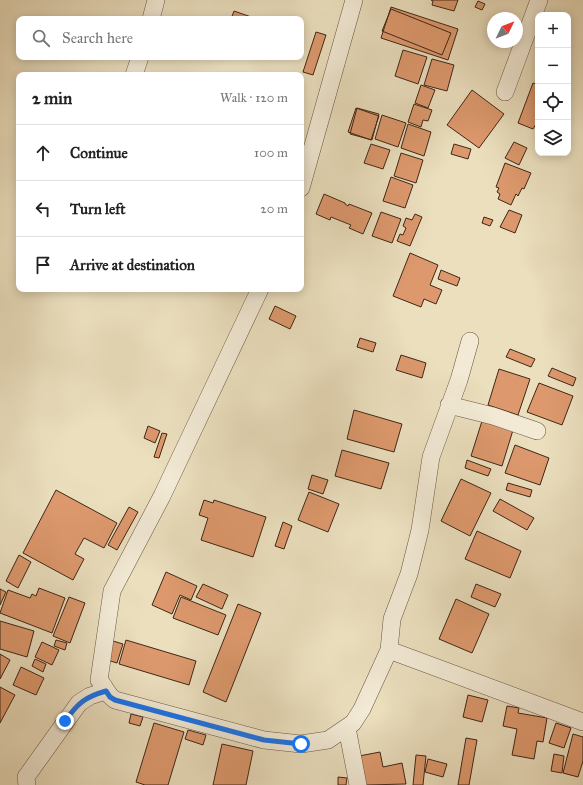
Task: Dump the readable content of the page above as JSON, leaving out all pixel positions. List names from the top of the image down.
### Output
{
  "north": "top right",
  "page": {
    "map_buttons": ["+", "−"],
    "search": "Search here",
    "heading": ["2 min", "Walk · 120 m"],
    "list": [
      ["Continue", "100 m"],
      ["Turn left", "20 m"],
      "Arrive at destination"
    ]
  }
}
